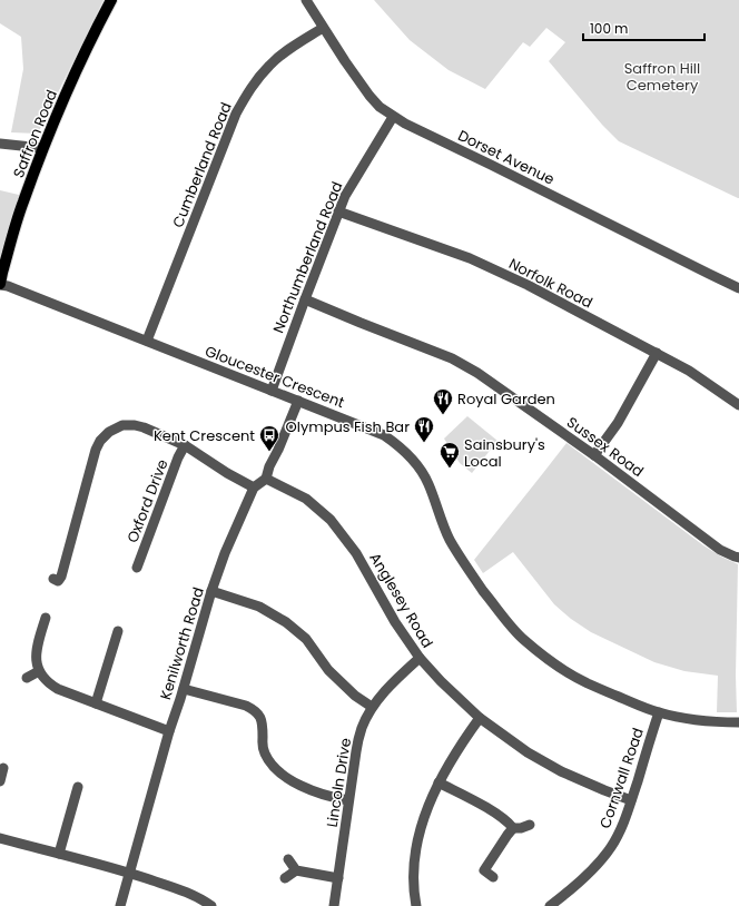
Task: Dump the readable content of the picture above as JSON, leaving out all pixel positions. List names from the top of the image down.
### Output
{
  "streets": {
    "main road": ["Saffron Road"],
    "street": [
      "Dorset Avenue",
      "Cumberland Road",
      "Northumberland Road",
      "Norfolk Road",
      "Gloucester Crescent",
      "Sussex Road",
      "Oxford Drive",
      "Anglesey Road",
      "Kenilworth Road",
      "Cornwall Road",
      "Lincoln Drive"
    ]
  },
  "crossings": [
    ["Saffron Road", "Gloucester Crescent"],
    ["Dorset Avenue", "Cumberland Road"],
    ["Dorset Avenue", "Northumberland Road"],
    ["Cumberland Road", "Gloucester Crescent"],
    ["Northumberland Road", "Norfolk Road"],
    ["Northumberland Road", "Gloucester Crescent"],
    ["Northumberland Road", "Sussex Road"],
    ["Gloucester Crescent", "Cornwall Road"],
    ["Anglesey Road", "Cornwall Road"],
    ["Anglesey Road", "Lincoln Drive"]
  ],
  "parks": ["Saffron Hill Cemetery"],
  "places": {
    "restaurant": ["Royal Garden", "Olympus Fish Bar"],
    "bus stop": ["Kent Crescent"],
    "supermarket": ["Sainsbury's Local"]
  },
  "scale_bar": "100 m"
}
